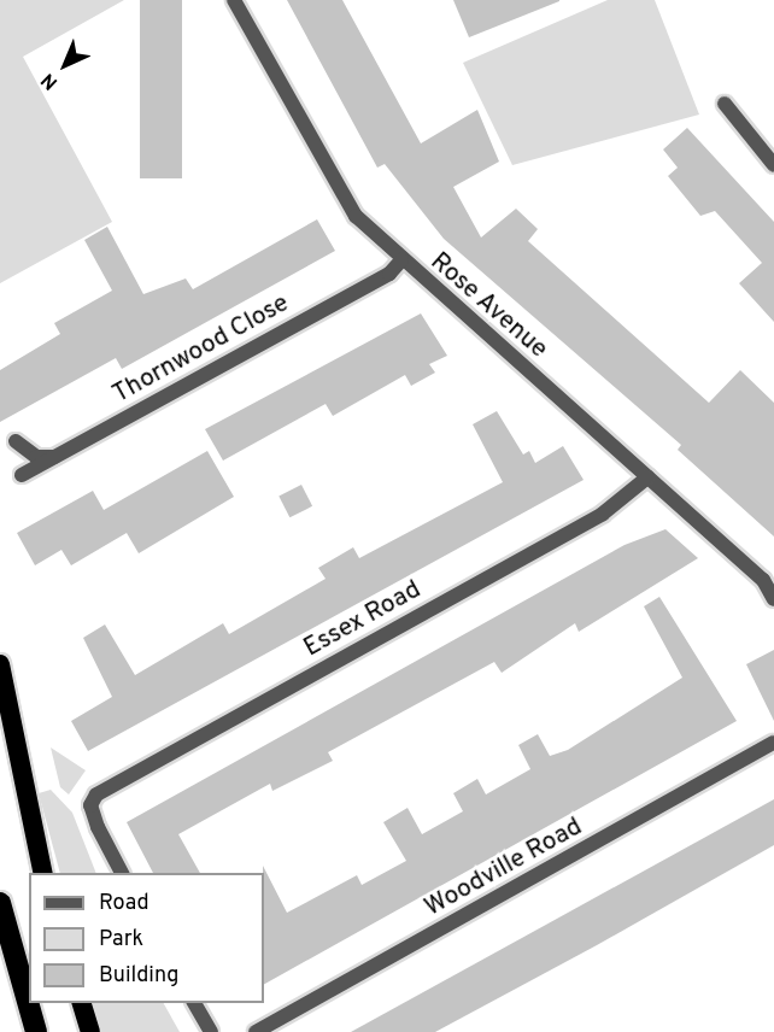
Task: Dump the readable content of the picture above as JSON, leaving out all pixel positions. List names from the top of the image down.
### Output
{
  "streets": {
    "street": [
      "Rose Avenue",
      "Thornwood Close",
      "Essex Road",
      "Woodville Road"
    ]
  },
  "crossings": [
    ["Rose Avenue", "Thornwood Close"],
    ["Rose Avenue", "Essex Road"]
  ],
  "legend": ["Road", "Park", "Building"],
  "north": "bottom left"
}
